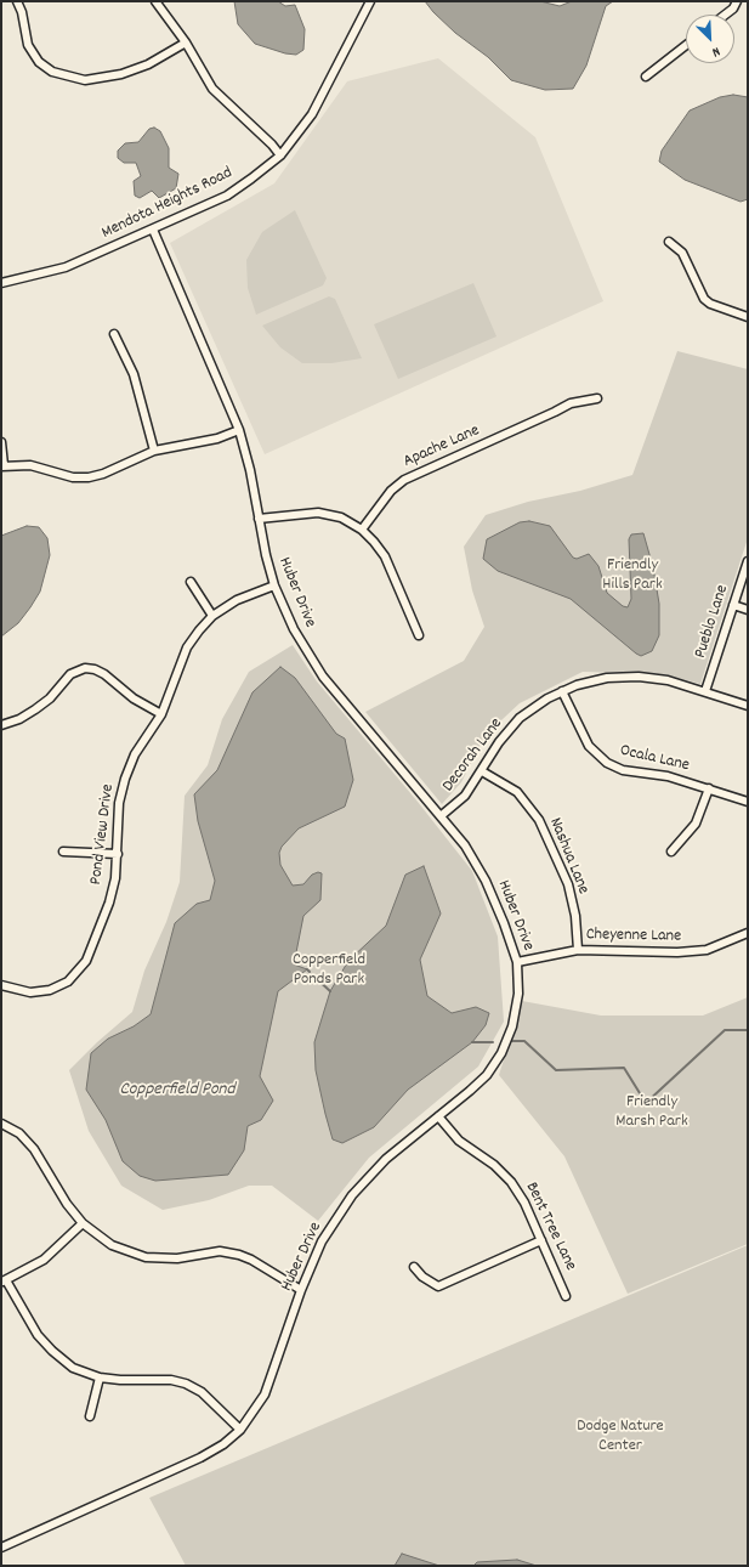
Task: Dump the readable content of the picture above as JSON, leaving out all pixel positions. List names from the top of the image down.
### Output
{
  "streets": {
    "street": [
      "Mendota Heights Road",
      "Apache Lane",
      "Huber Drive",
      "Pueblo Lane",
      "Decorah Lane",
      "Ocala Lane",
      "Pond View Drive",
      "Nashua Lane",
      "Cheyenne Lane",
      "Bent Tree Lane"
    ]
  },
  "crossings": [
    ["Mendota Heights Road", "Huber Drive"],
    ["Huber Drive", "Decorah Lane"],
    ["Huber Drive", "Pond View Drive"],
    ["Huber Drive", "Cheyenne Lane"],
    ["Huber Drive", "Bent Tree Lane"],
    ["Pueblo Lane", "Decorah Lane"],
    ["Decorah Lane", "Ocala Lane"],
    ["Decorah Lane", "Nashua Lane"],
    ["Nashua Lane", "Cheyenne Lane"]
  ],
  "water": ["Copperfield Pond"],
  "parks": [
    "Friendly Hills Park",
    "Copperfield Ponds Park",
    "Friendly Marsh Park",
    "Dodge Nature Center"
  ],
  "north": "bottom right"
}
